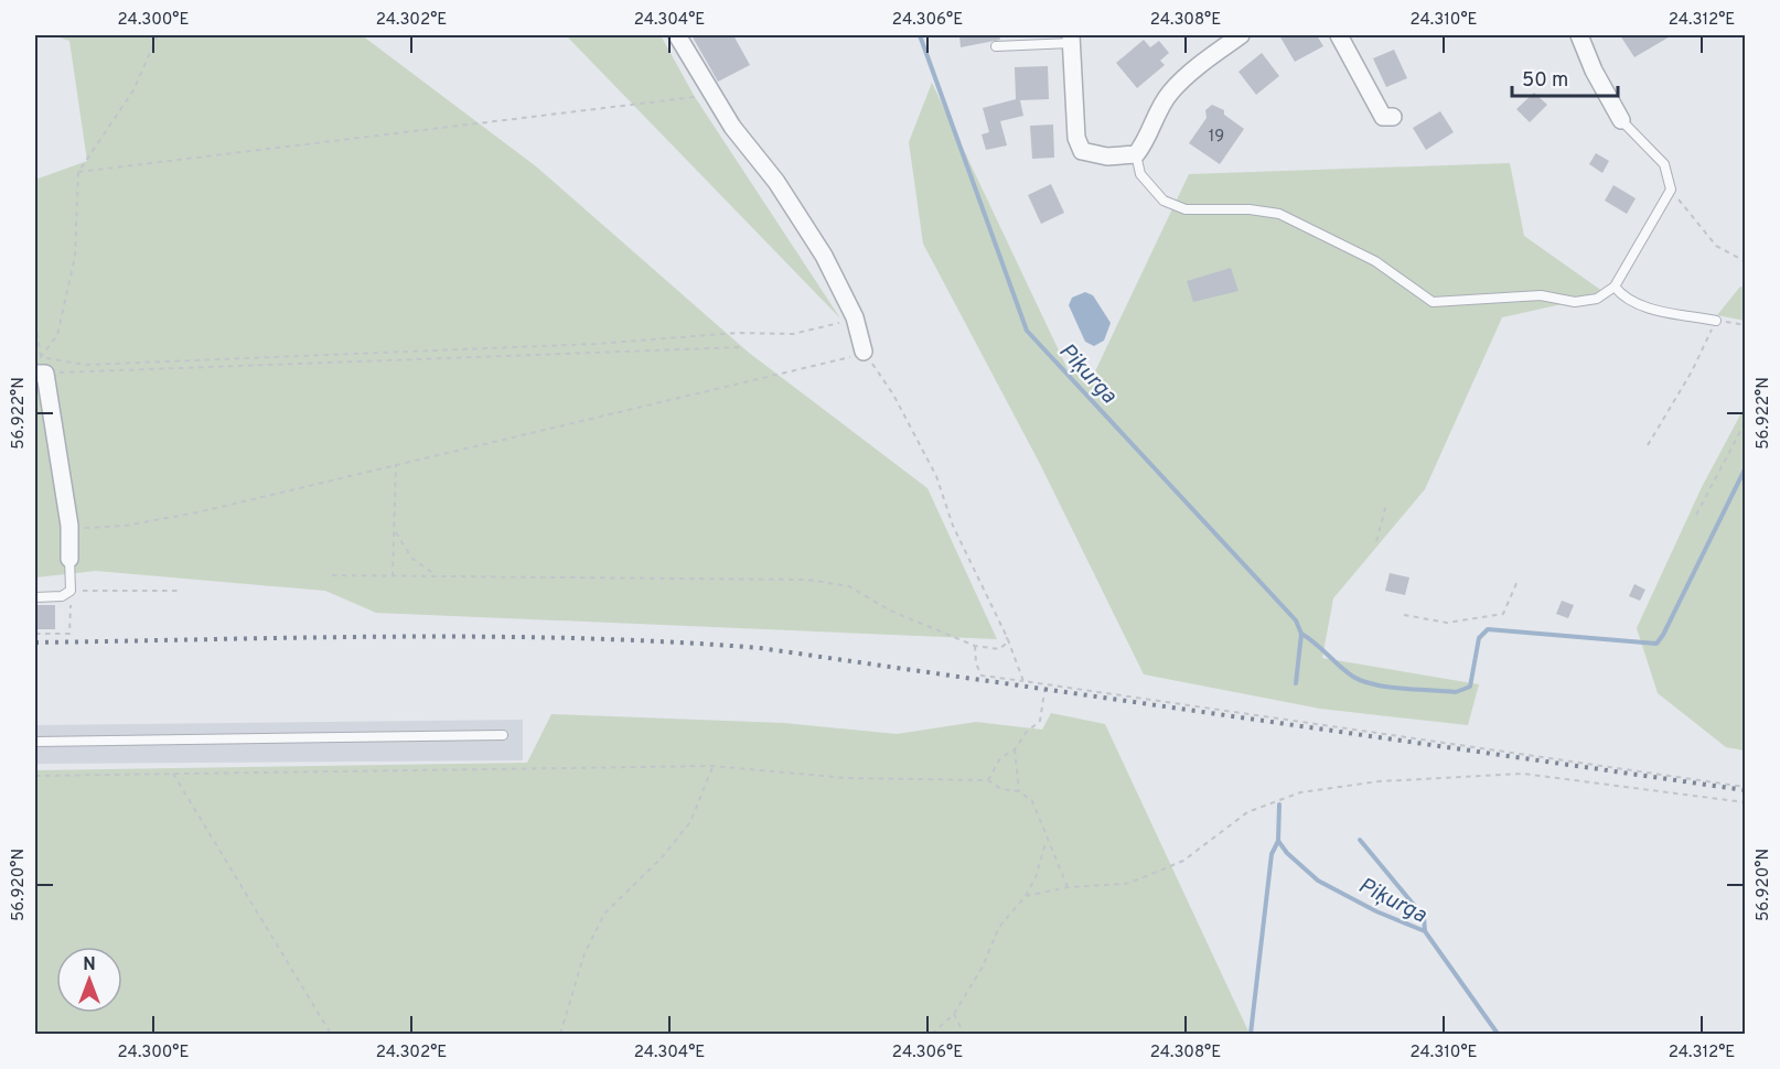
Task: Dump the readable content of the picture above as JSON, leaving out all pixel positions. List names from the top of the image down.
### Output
{
  "water": ["Piķurga"],
  "house_numbers": ["19"],
  "scale_bar": "50 m",
  "north": "top",
  "coordinates": [
    "24.300°E",
    "24.302°E",
    "24.304°E",
    "24.306°E",
    "24.308°E",
    "24.310°E",
    "24.312°E",
    "56.922°N",
    "56.920°N"
  ]
}
